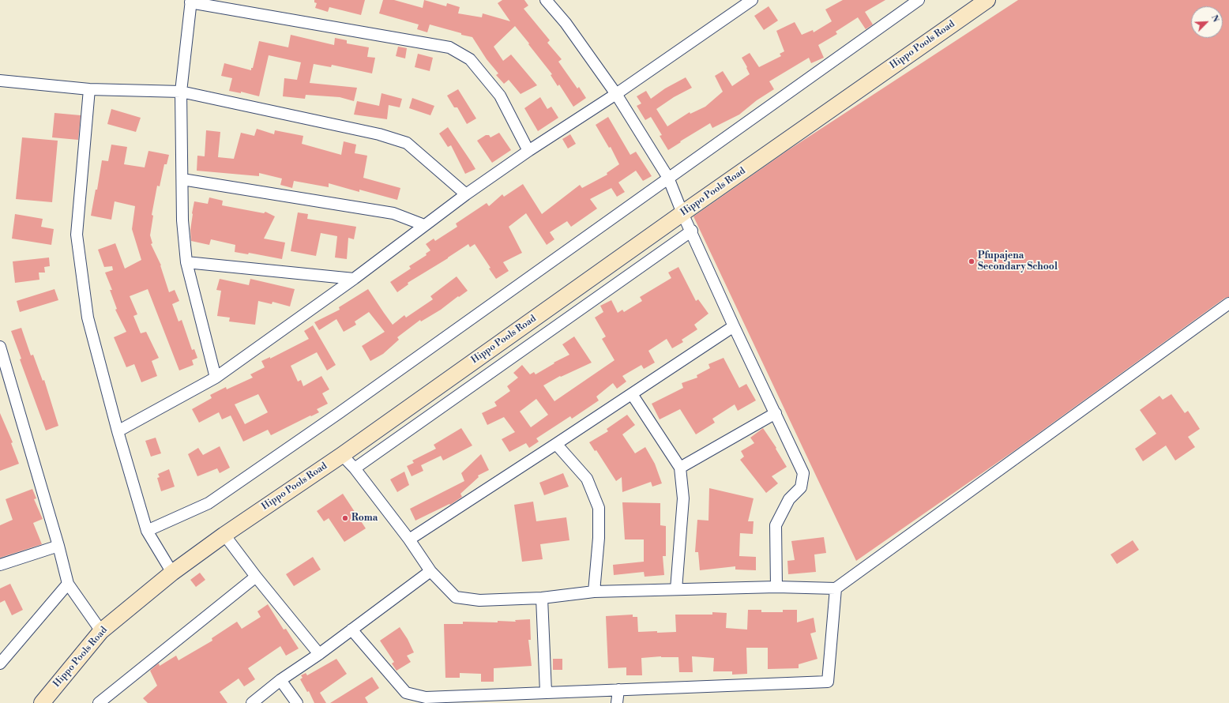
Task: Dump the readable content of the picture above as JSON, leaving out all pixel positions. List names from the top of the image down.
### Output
{
  "streets": {
    "street": ["Hippo Pools Road"]
  },
  "places": ["Pfupajena Secondary School", "Roma"],
  "north": "top right"
}
